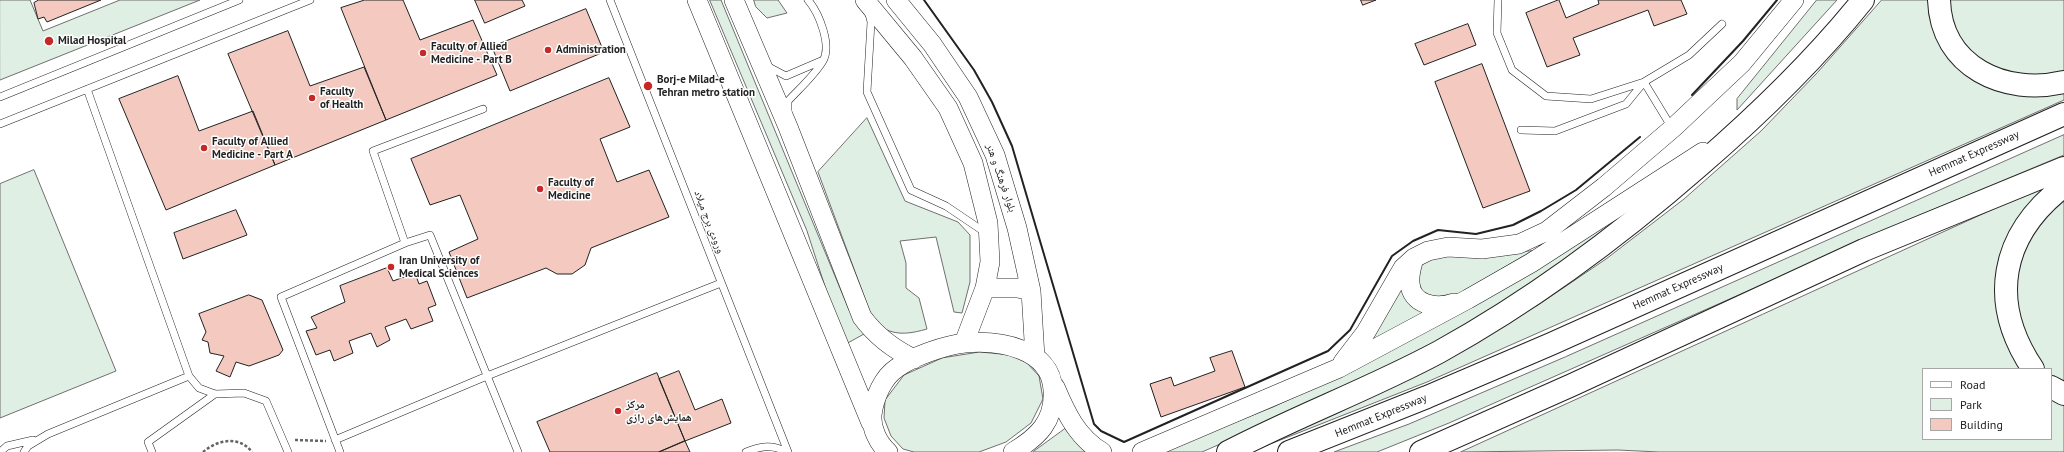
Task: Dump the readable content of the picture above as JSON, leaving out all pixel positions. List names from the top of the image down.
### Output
{
  "streets": {
    "highway": ["Hemmat Expressway"],
    "main road": ["بلوار فرهنگ و هنر"],
    "lane": ["ورودی برج میلاد"]
  },
  "places": [
    "Milad Hospital",
    "Administration",
    "Faculty of Allied Medicine - Part B",
    "Borj-e Milad-e Tehran metro station",
    "Faculty of Health",
    "Faculty of Allied Medicine - Part A",
    "Faculty of Medicine",
    "Iran University of Medical Sciences",
    "مرکز همایش‌های رازی"
  ],
  "legend": ["Road", "Park", "Building"]
}
